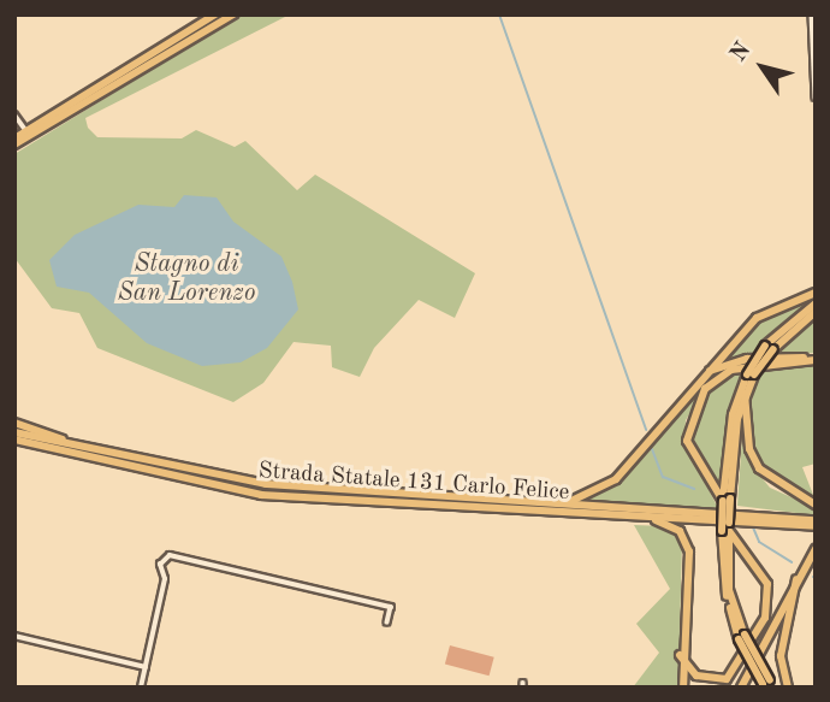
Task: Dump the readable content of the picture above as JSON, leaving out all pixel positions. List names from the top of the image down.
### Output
{
  "streets": {
    "highway": ["Strada Statale 131 Carlo Felice"]
  },
  "water": ["Stagno di San Lorenzo"],
  "north": "top left"
}
